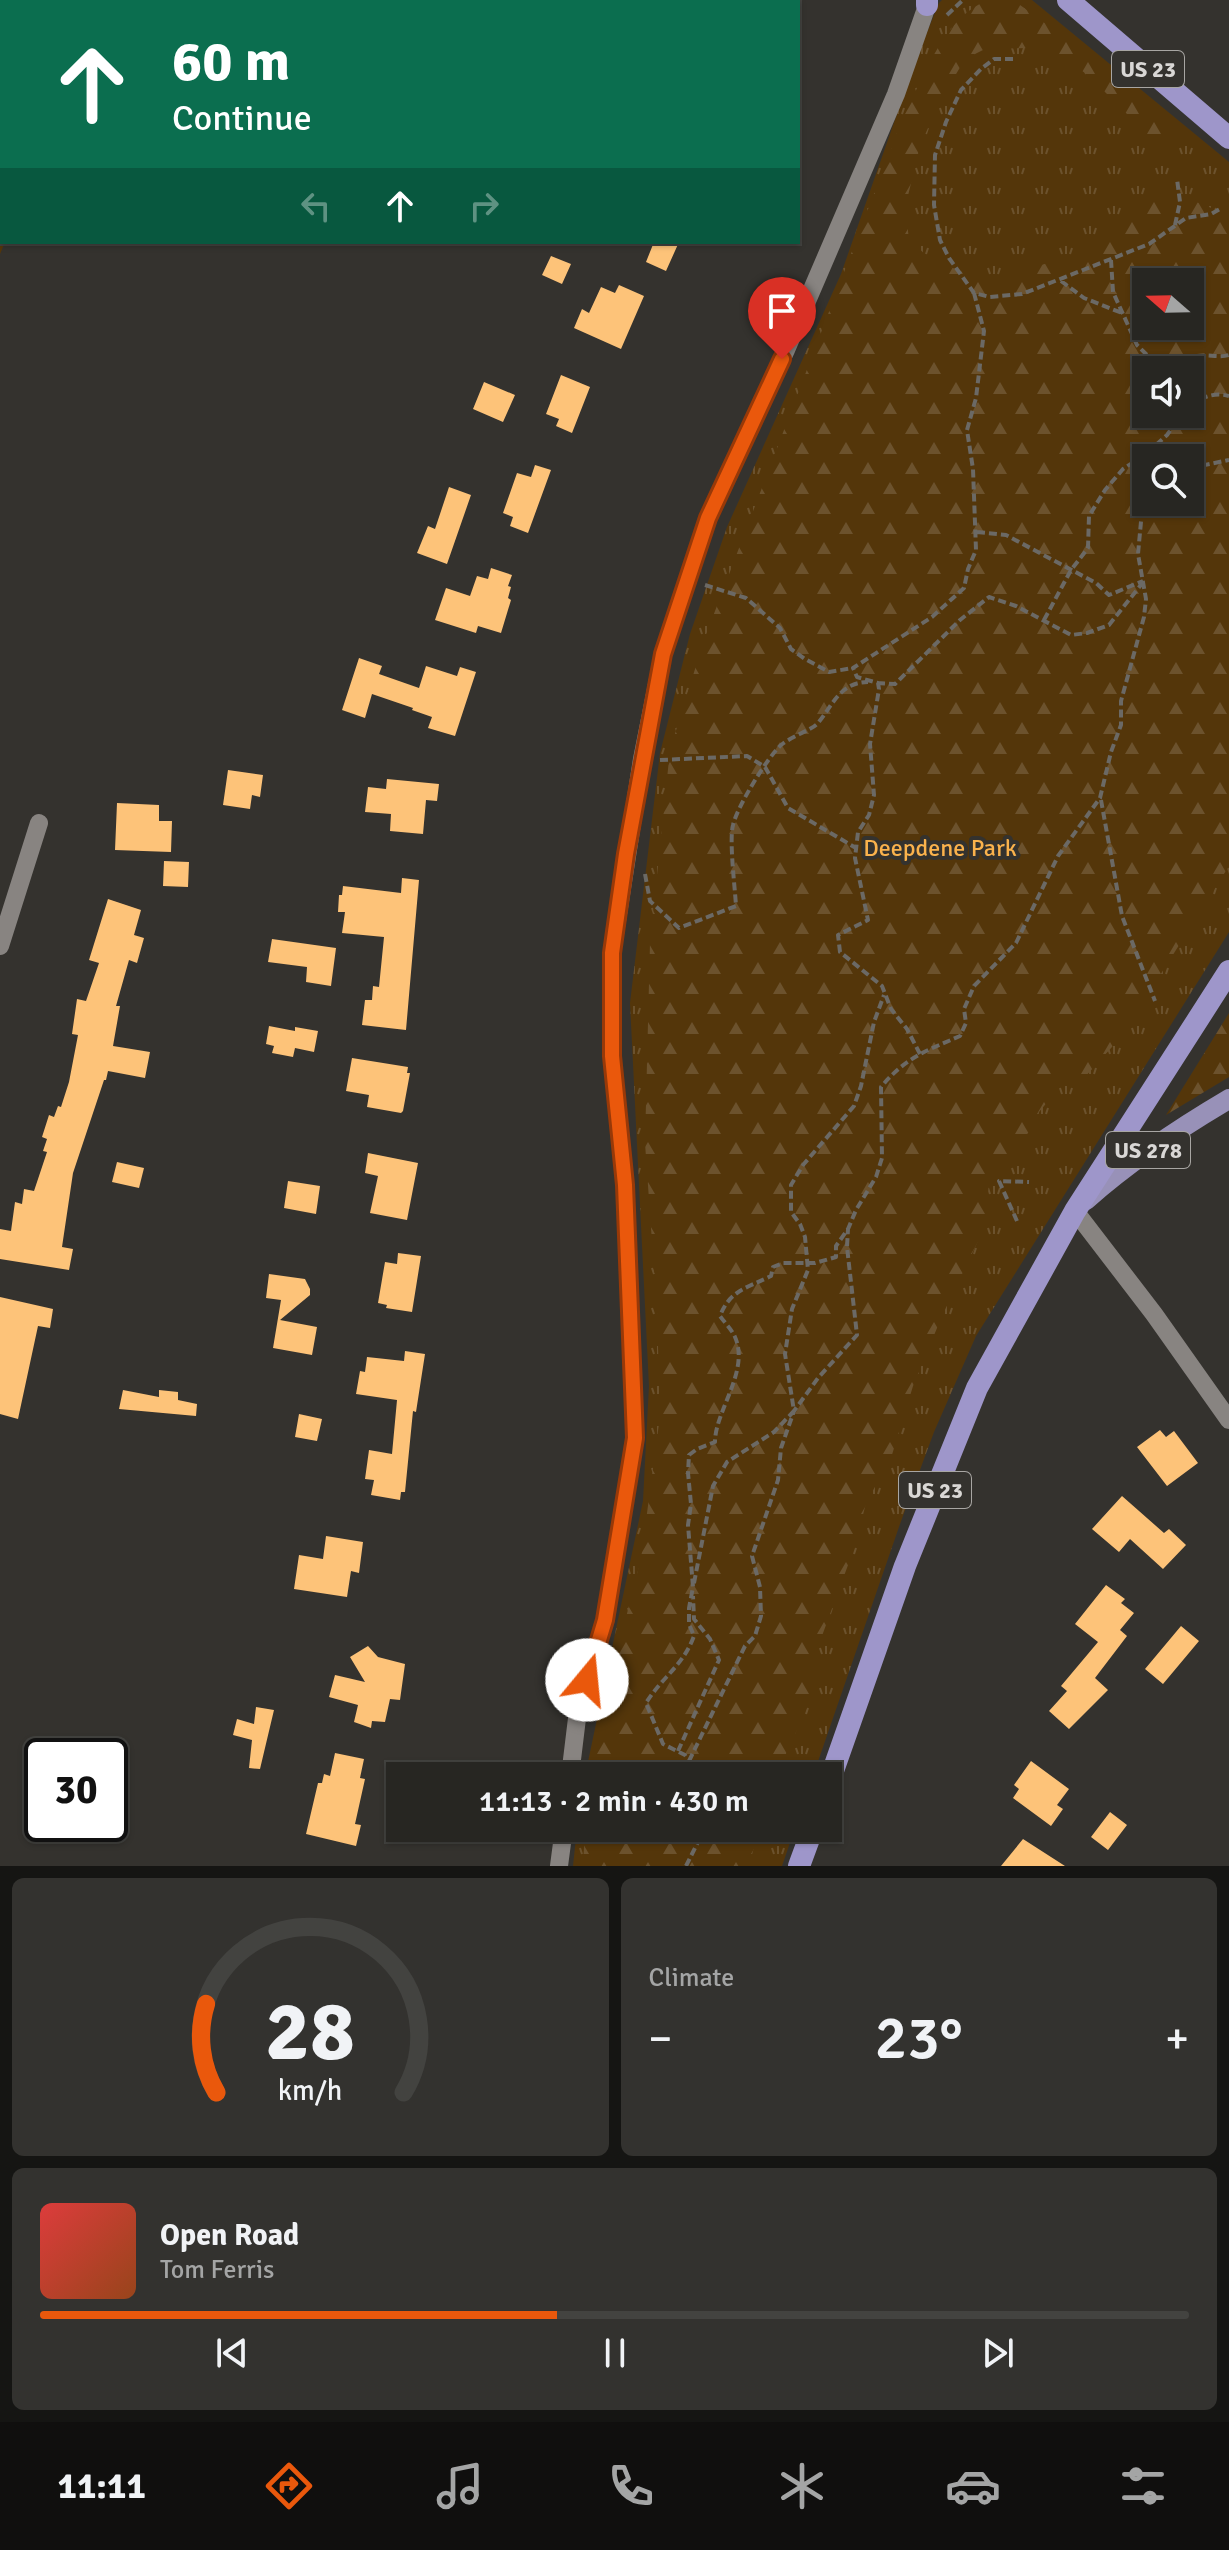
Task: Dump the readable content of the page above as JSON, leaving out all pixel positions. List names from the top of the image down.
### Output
{
  "streets": {
    "highway": ["US 23"],
    "main road": ["US 278"]
  },
  "crossings": [
    ["US 23", "US 278"]
  ],
  "parks": ["Deepdene Park"],
  "north": "left",
  "page": {
    "turn": ["60 m", "Continue"],
    "limit": "30",
    "trip": "11:13 · 2 min · 430 m",
    "tile": "Climate",
    "heat": ["−", "23°", "+"],
    "song": ["Open Road", "Tom Ferris"],
    "tabs": "11:11",
    "gauge": ["28", "km/h"]
  }
}
